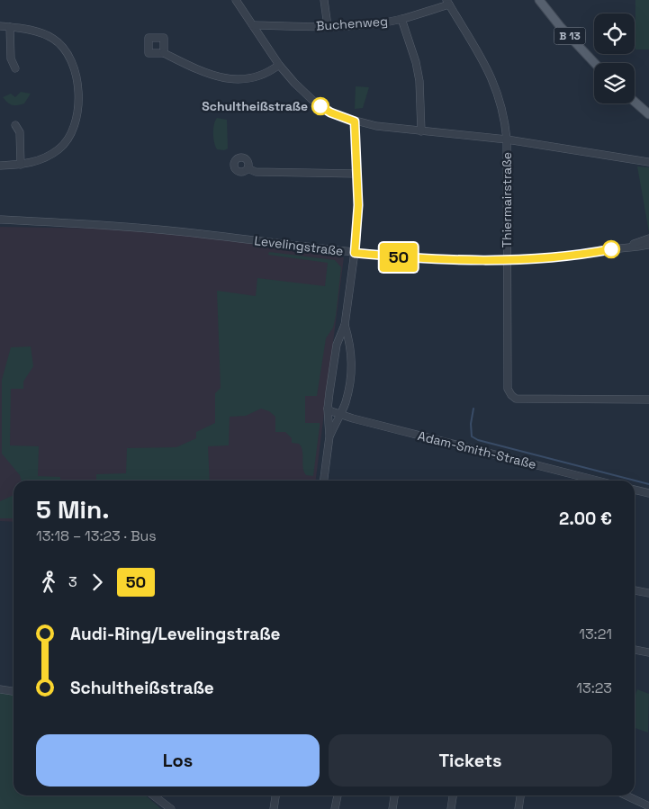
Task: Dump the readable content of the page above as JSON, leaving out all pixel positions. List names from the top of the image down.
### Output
{
  "streets": {
    "main road": ["B 13"],
    "street": [
      "Buchenweg",
      "Thiermairstraße",
      "Levelingstraße",
      "Adam-Smith-Straße"
    ]
  },
  "crossings": [
    ["Buchenweg", "Thiermairstraße"],
    ["Thiermairstraße", "Levelingstraße"]
  ],
  "places": ["Schultheißstraße"],
  "lines": ["bus line 50"],
  "page": {
    "on_map": "50",
    "heading": ["5 Min.", "13:18 – 13:23 · Bus", "2.00 €"],
    "legs": ["3", "50"],
    "list": [
      {
        "name": "Audi-Ring/Levelingstraße",
        "value": "13:21"
      },
      {
        "name": "Schultheißstraße",
        "value": "13:23"
      }
    ],
    "buttons": ["Los", "Tickets"]
  }
}
